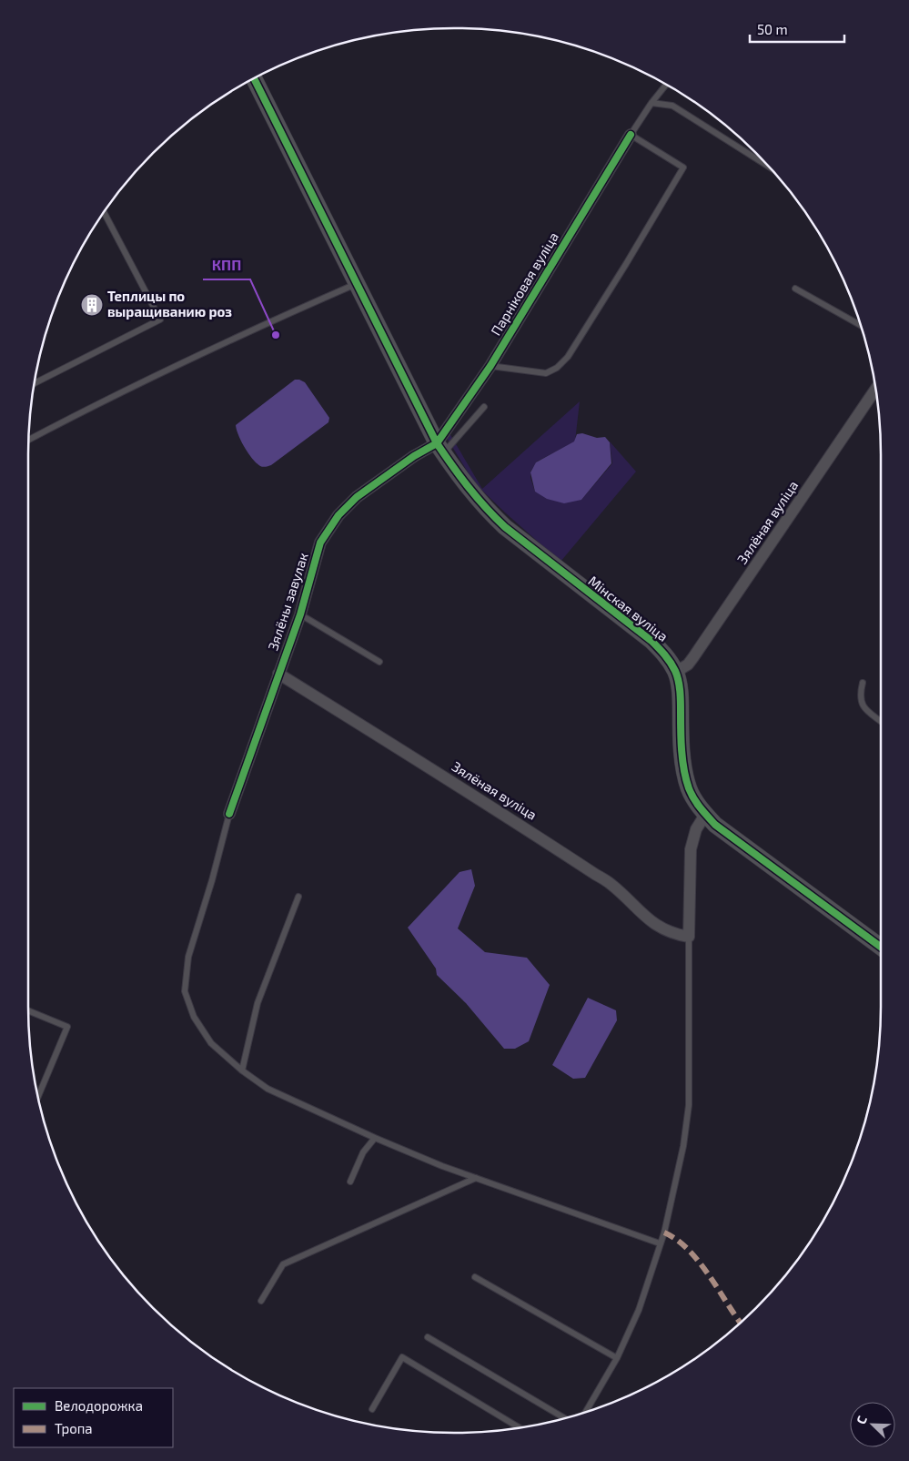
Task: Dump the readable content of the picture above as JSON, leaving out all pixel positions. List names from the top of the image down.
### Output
{
  "streets": {
    "street": [
      "Парніковая вуліца",
      "Зялёная вуліца",
      "Зялёны завулак",
      "Мінская вуліца"
    ]
  },
  "crossings": [
    ["Парніковая вуліца", "Зялёны завулак"],
    ["Парніковая вуліца", "Мінская вуліца"],
    ["Зялёная вуліца", "Зялёны завулак"],
    ["Зялёная вуліца", "Мінская вуліца"],
    ["Зялёны завулак", "Мінская вуліца"]
  ],
  "places": {
    "building": ["Теплицы по выращиванию роз"],
    "other": ["КПП"]
  },
  "legend": ["Велодорожка", "Тропа"],
  "scale_bar": "50 m",
  "north": "top left"
}
